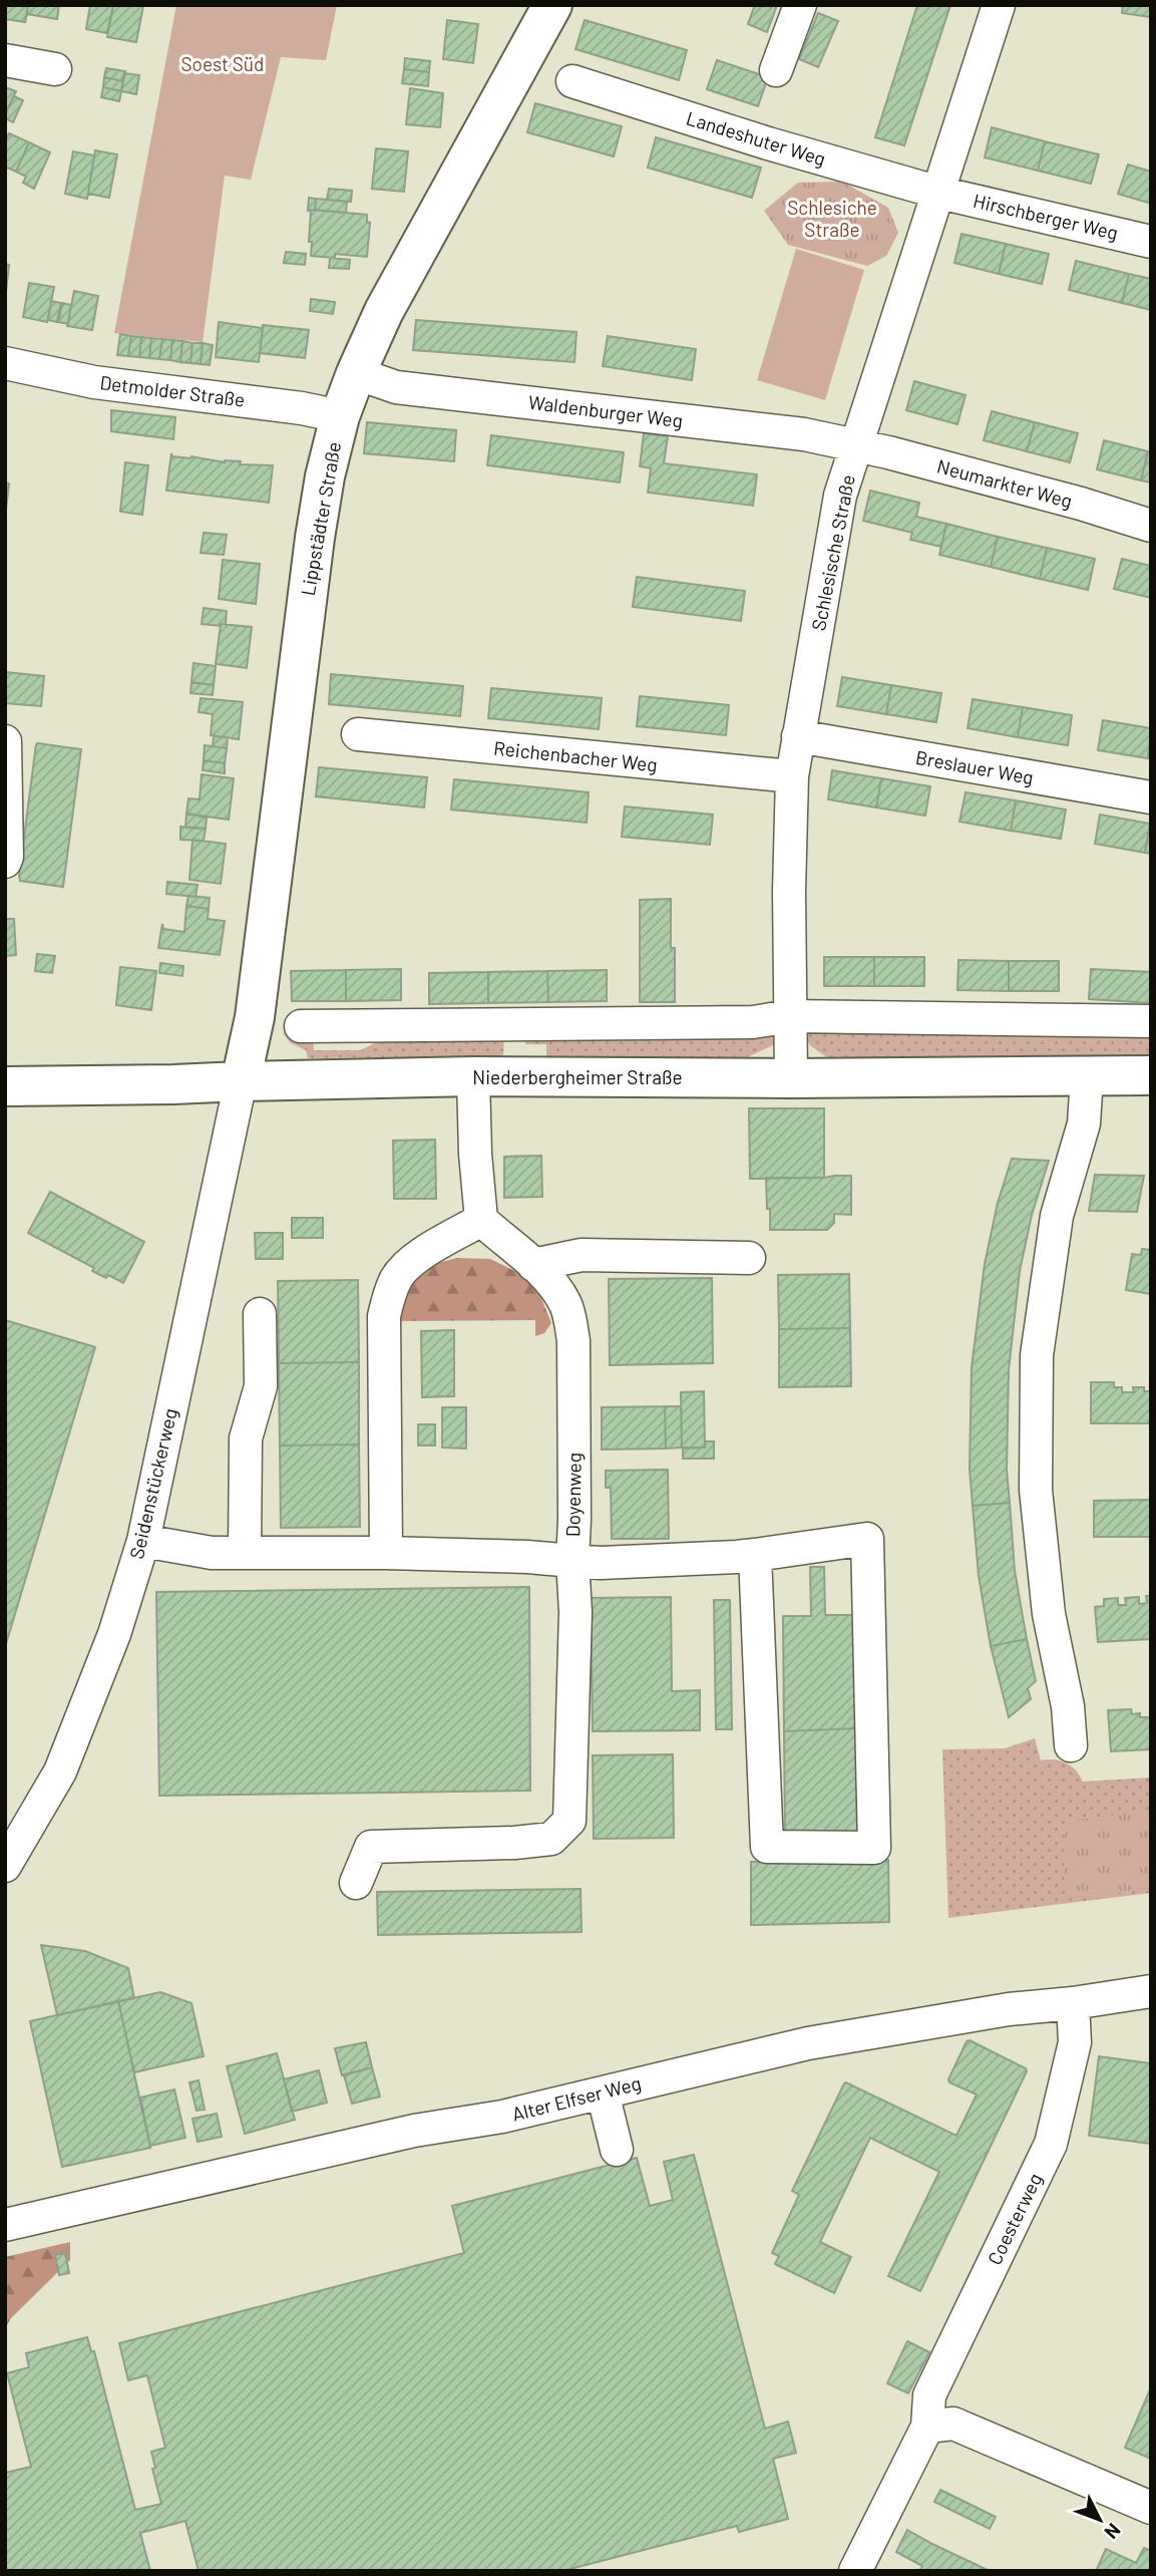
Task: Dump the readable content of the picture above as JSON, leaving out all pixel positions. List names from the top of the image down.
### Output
{
  "streets": {
    "main road": ["Lippstädter Straße", "Niederbergheimer Straße"],
    "street": [
      "Landeshuter Weg",
      "Hirschberger Weg",
      "Detmolder Straße",
      "Waldenburger Weg",
      "Neumarkter Weg",
      "Schlesische Straße",
      "Reichenbacher Weg",
      "Breslauer Weg",
      "Seidenstückerweg",
      "Doyenweg",
      "Alter Elfser Weg",
      "Coesterweg"
    ]
  },
  "crossings": [
    ["Landeshuter Weg", "Hirschberger Weg"],
    ["Landeshuter Weg", "Schlesische Straße"],
    ["Hirschberger Weg", "Schlesische Straße"],
    ["Detmolder Straße", "Lippstädter Straße"],
    ["Waldenburger Weg", "Neumarkter Weg"],
    ["Waldenburger Weg", "Lippstädter Straße"],
    ["Waldenburger Weg", "Schlesische Straße"],
    ["Neumarkter Weg", "Schlesische Straße"],
    ["Lippstädter Straße", "Niederbergheimer Straße"],
    ["Lippstädter Straße", "Seidenstückerweg"],
    ["Schlesische Straße", "Reichenbacher Weg"],
    ["Schlesische Straße", "Breslauer Weg"],
    ["Schlesische Straße", "Niederbergheimer Straße"],
    ["Niederbergheimer Straße", "Seidenstückerweg"],
    ["Seidenstückerweg", "Doyenweg"],
    ["Alter Elfser Weg", "Coesterweg"]
  ],
  "parks": ["Soest Süd", "Schlesiche Straße"],
  "north": "bottom right"
}
